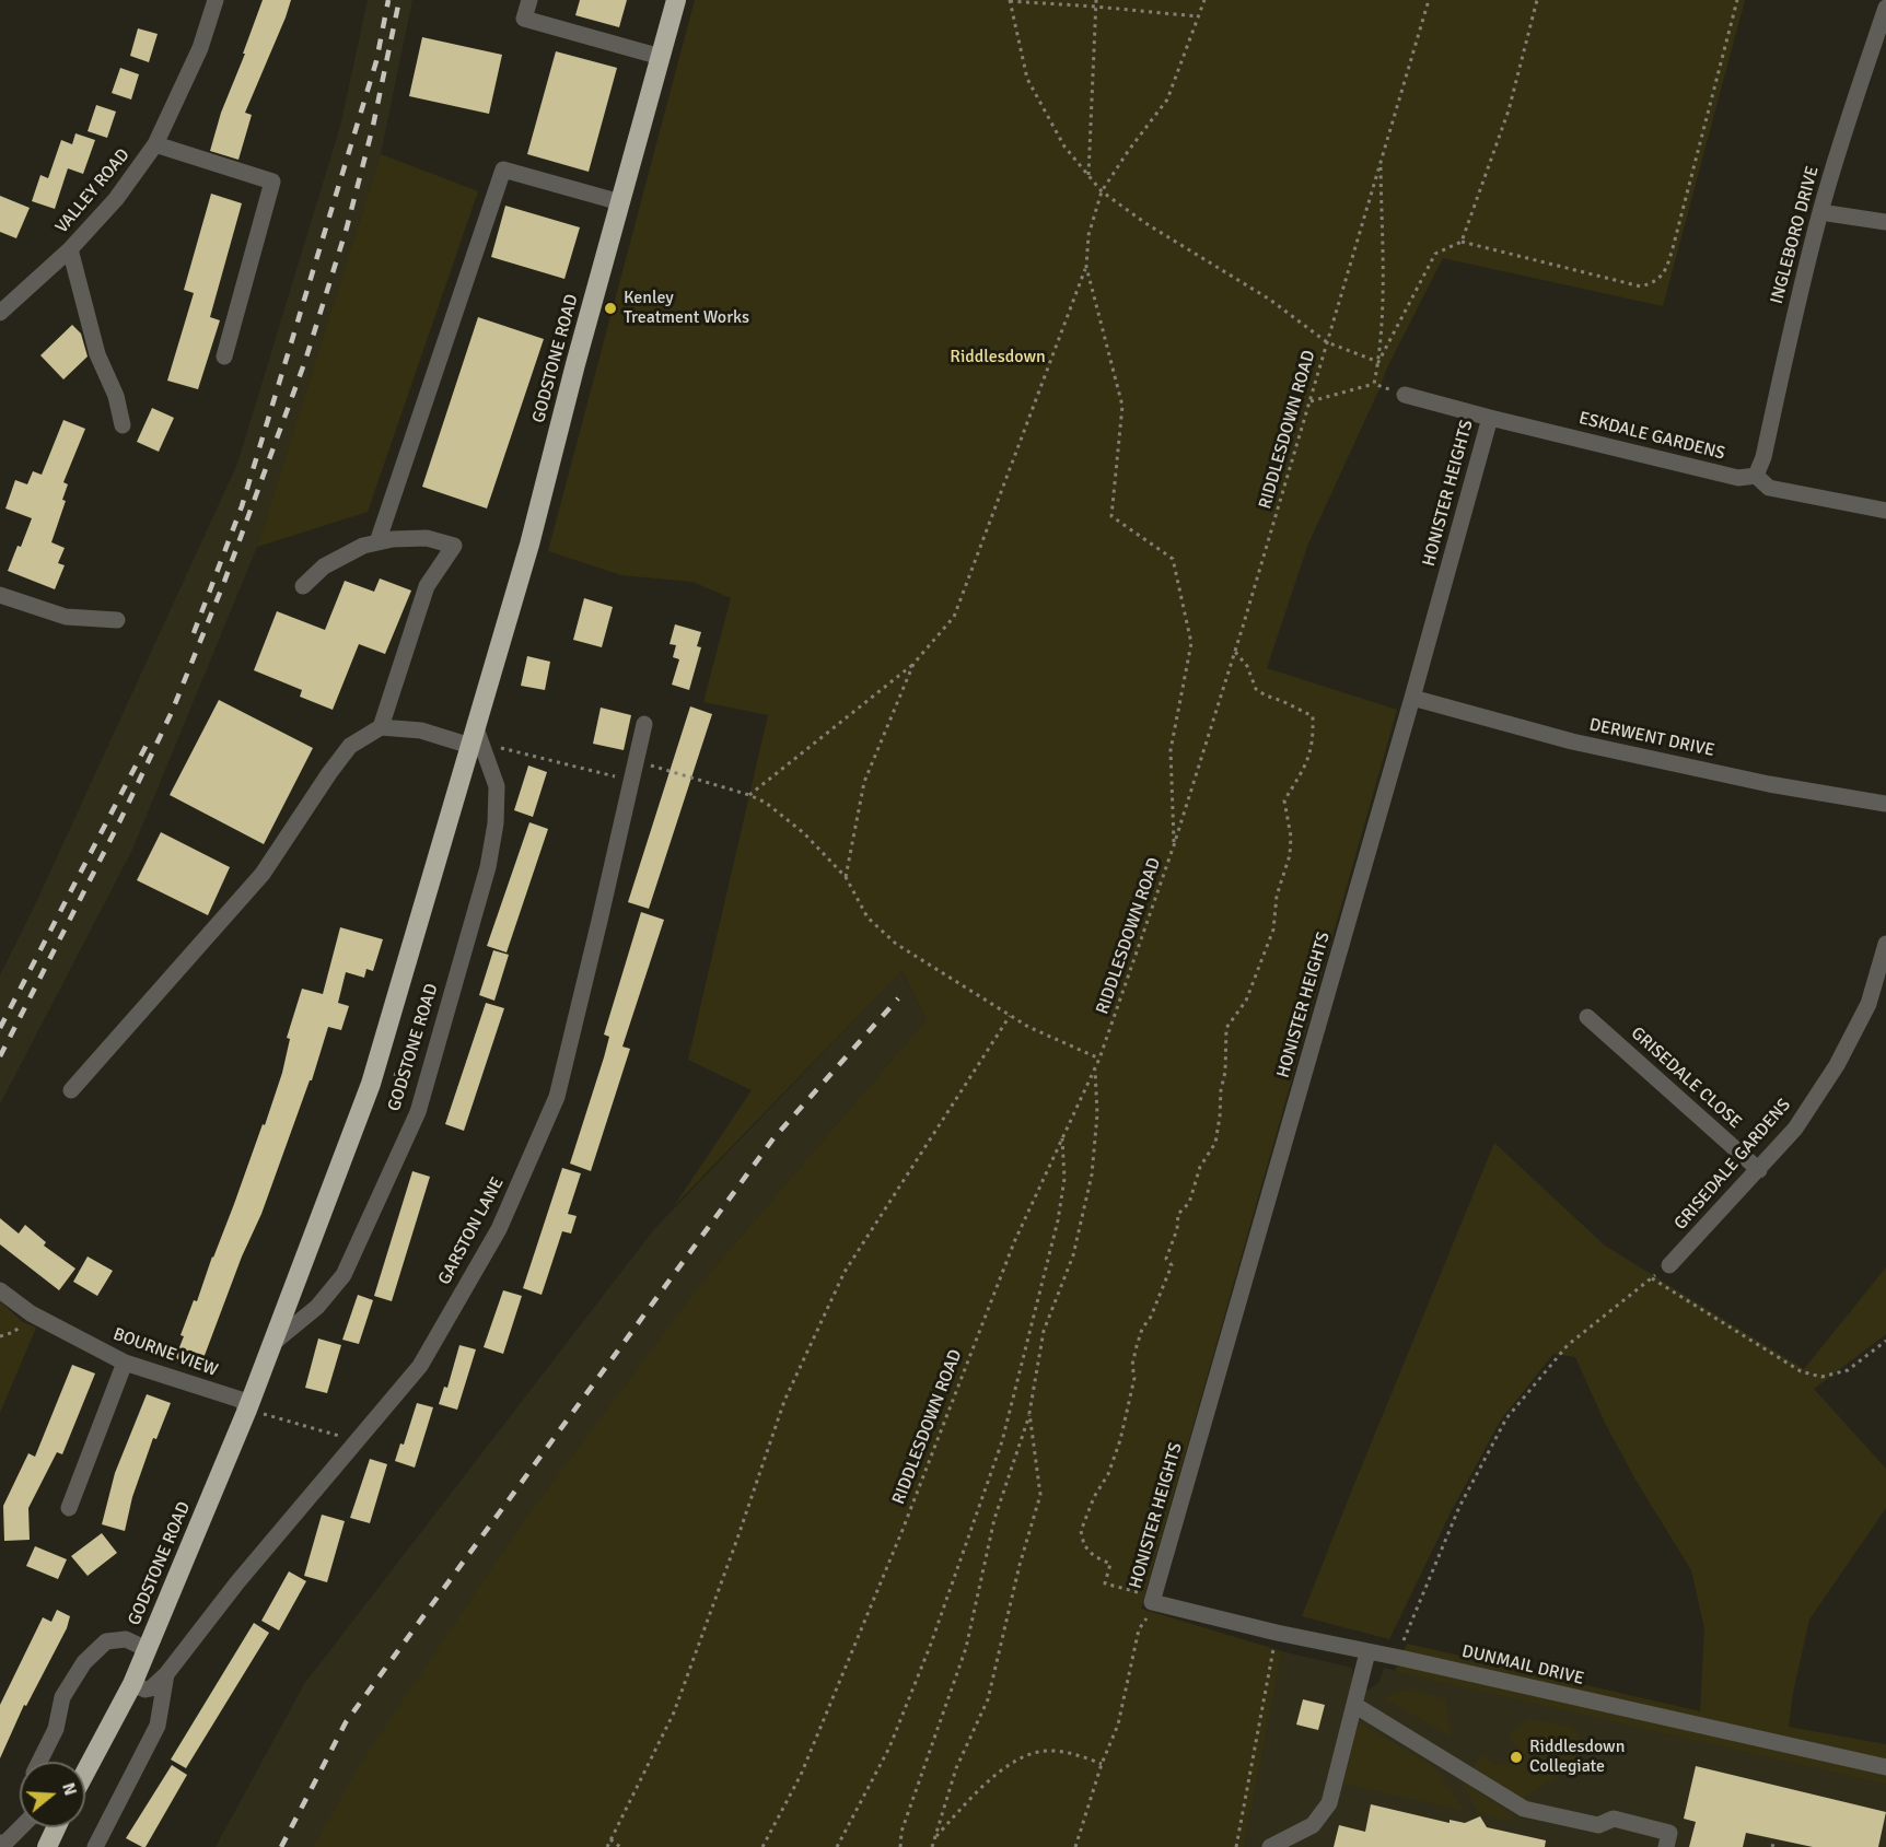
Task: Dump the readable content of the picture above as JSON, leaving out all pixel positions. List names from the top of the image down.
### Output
{
  "streets": {
    "highway": ["GODSTONE ROAD"],
    "street": [
      "VALLEY ROAD",
      "INGLEBORO DRIVE",
      "ESKDALE GARDENS",
      "HONISTER HEIGHTS",
      "DERWENT DRIVE",
      "GRISEDALE CLOSE",
      "GRISEDALE GARDENS",
      "GARSTON LANE",
      "BOURNE VIEW",
      "DUNMAIL DRIVE"
    ],
    "path": ["RIDDLESDOWN ROAD"]
  },
  "crossings": [
    ["INGLEBORO DRIVE", "ESKDALE GARDENS"],
    ["GODSTONE ROAD", "GARSTON LANE"],
    ["GODSTONE ROAD", "BOURNE VIEW"],
    ["ESKDALE GARDENS", "HONISTER HEIGHTS"],
    ["HONISTER HEIGHTS", "DERWENT DRIVE"],
    ["HONISTER HEIGHTS", "DUNMAIL DRIVE"],
    ["GRISEDALE CLOSE", "GRISEDALE GARDENS"]
  ],
  "parks": ["Riddlesdown"],
  "places": ["Kenley Treatment Works", "Riddlesdown Collegiate"],
  "north": "right"
}
